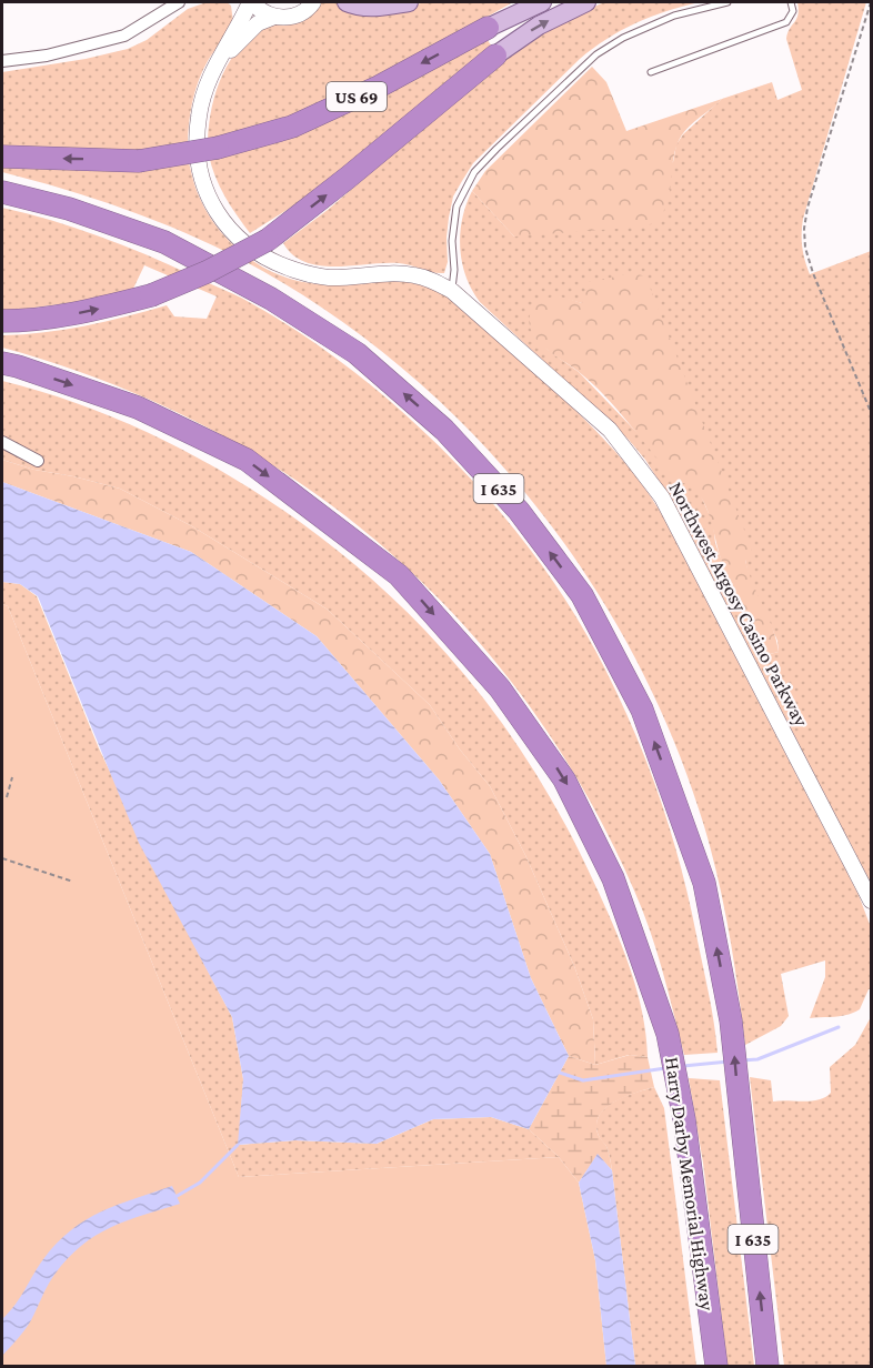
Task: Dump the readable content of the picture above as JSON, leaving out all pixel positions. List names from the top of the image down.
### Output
{
  "streets": {
    "highway": ["US 69", "I 635", "Harry Darby Memorial Highway"],
    "street": ["Northwest Argosy Casino Parkway"]
  }
}
